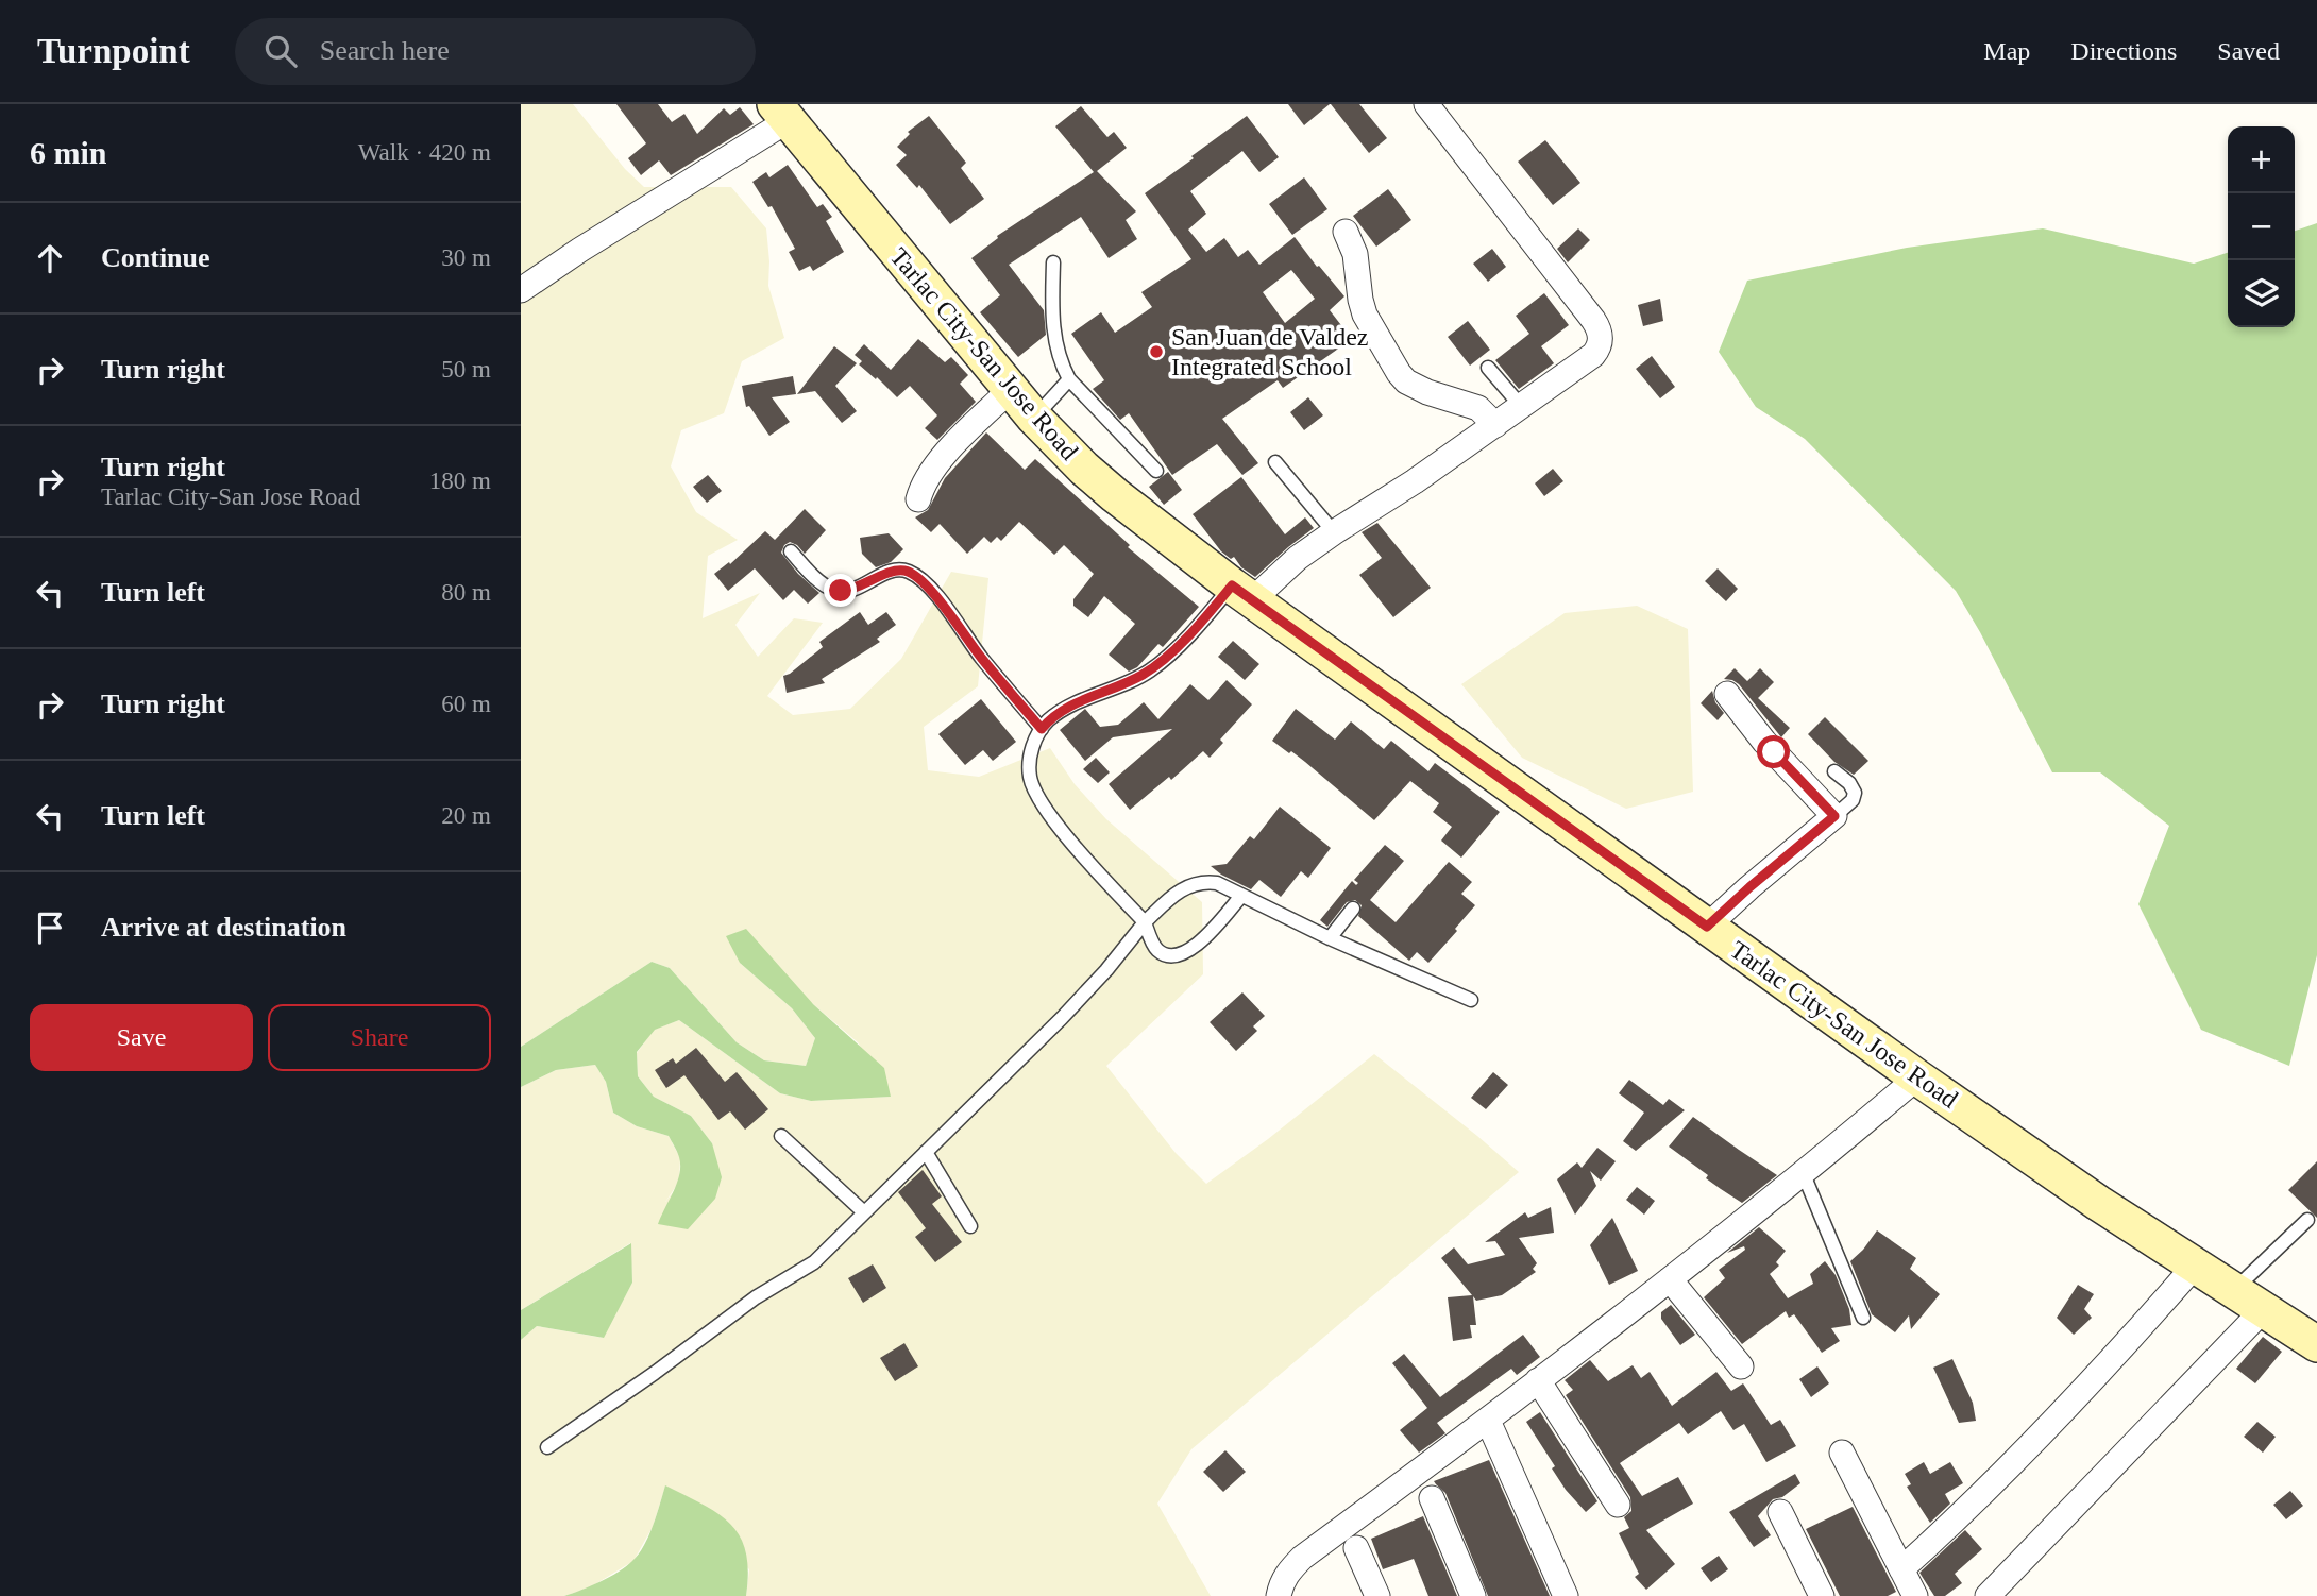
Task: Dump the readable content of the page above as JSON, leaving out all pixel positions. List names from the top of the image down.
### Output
{
  "streets": {
    "main road": ["Tarlac City-San Jose Road"]
  },
  "places": ["San Juan de Valdez Integrated School"],
  "page": {
    "header": "Turnpoint",
    "search": "Search here",
    "nav": ["Map", "Directions", "Saved"],
    "heading": ["6 min", "Walk · 420 m"],
    "map_buttons": ["+", "−"],
    "list": [
      ["Continue", "30 m"],
      ["Turn right", "50 m"],
      ["Turn right", "Tarlac City-San Jose Road", "180 m"],
      ["Turn left", "80 m"],
      ["Turn right", "60 m"],
      ["Turn left", "20 m"],
      "Arrive at destination"
    ],
    "buttons": ["Save", "Share"]
  }
}
